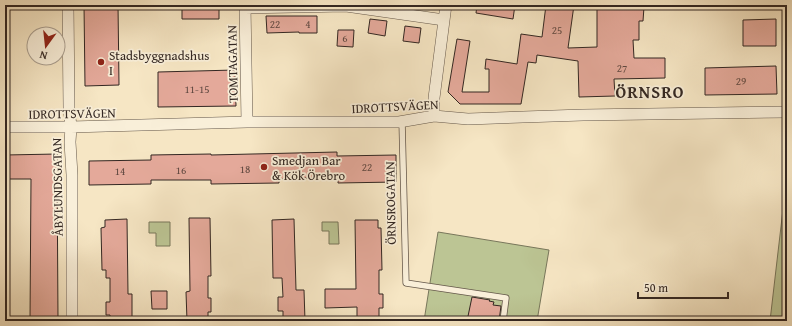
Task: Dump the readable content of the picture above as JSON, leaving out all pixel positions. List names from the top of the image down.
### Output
{
  "streets": {
    "street": ["TOMTAGATAN", "IDROTTSVÄGEN", "ÅBYLUNDSGATAN"],
    "lane": ["ÖRNSROGATAN"]
  },
  "crossings": [
    ["TOMTAGATAN", "IDROTTSVÄGEN"],
    ["IDROTTSVÄGEN", "ÅBYLUNDSGATAN"],
    ["IDROTTSVÄGEN", "ÖRNSROGATAN"]
  ],
  "districts": ["ÖRNSRO"],
  "places": ["Stadsbyggnadshus I", "Smedjan Bar & Kök Örebro"],
  "house_numbers": [
    "22",
    "4",
    "25",
    "6",
    "27",
    "29",
    "11-15",
    "22",
    "18",
    "16",
    "14"
  ],
  "scale_bar": "50 m",
  "north": "bottom"
}
